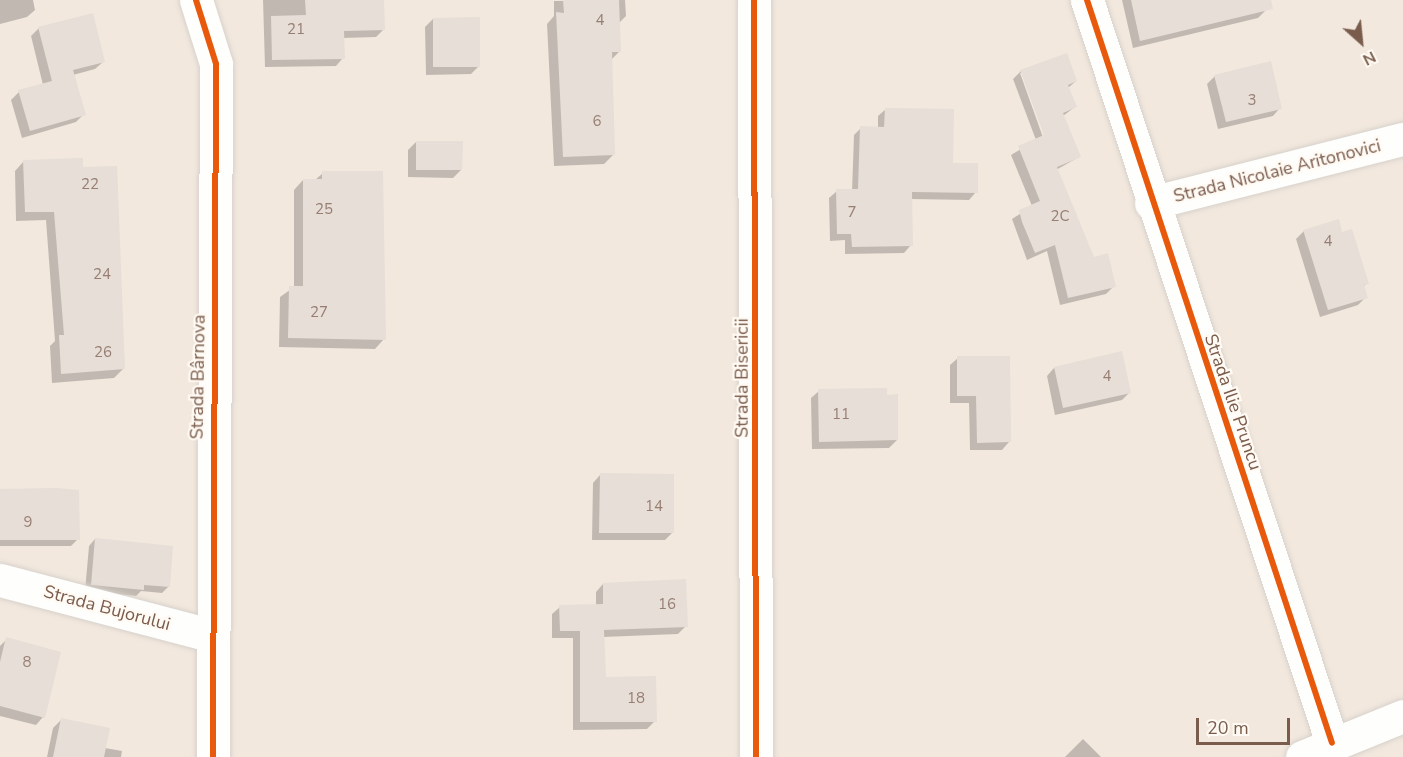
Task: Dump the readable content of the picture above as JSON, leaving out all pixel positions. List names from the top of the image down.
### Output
{
  "streets": {
    "street": [
      "Strada Nicolaie Aritonovici",
      "Strada Bârnova",
      "Strada Bisericii",
      "Strada Ilie Pruncu",
      "Strada Bujorului"
    ]
  },
  "crossings": [
    ["Strada Nicolaie Aritonovici", "Strada Ilie Pruncu"],
    ["Strada Bârnova", "Strada Bujorului"]
  ],
  "house_numbers": [
    "4",
    "21",
    "3",
    "6",
    "22",
    "25",
    "7",
    "2C",
    "4",
    "24",
    "27",
    "26",
    "4",
    "11",
    "14",
    "9",
    "16",
    "8",
    "18"
  ],
  "scale_bar": "20 m",
  "north": "bottom right"
}
